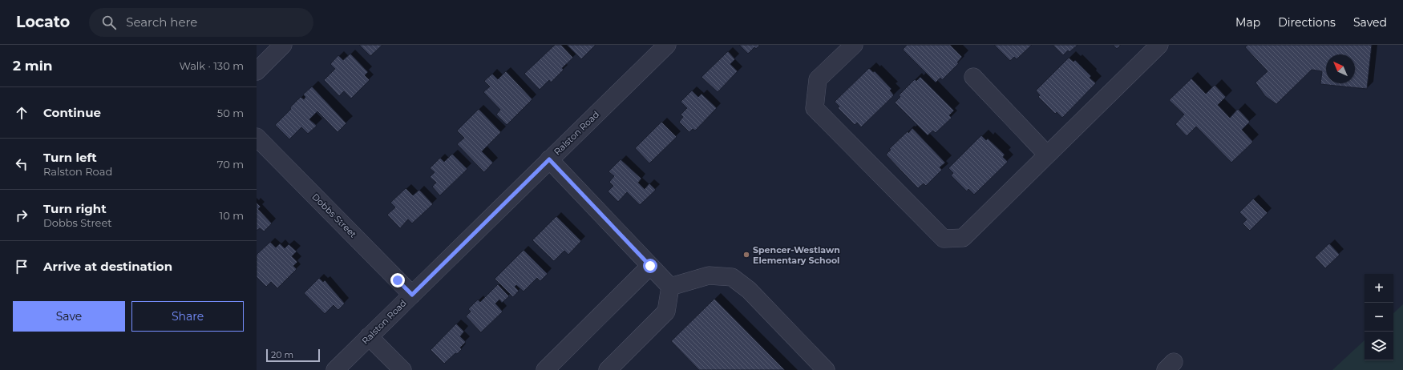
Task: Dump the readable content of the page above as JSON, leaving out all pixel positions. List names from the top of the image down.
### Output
{
  "streets": {
    "street": ["Ralston Road", "Dobbs Street"]
  },
  "crossings": [
    ["Ralston Road", "Dobbs Street"]
  ],
  "places": ["Spencer-Westlawn Elementary School"],
  "scale_bar": "20 m",
  "north": "top left",
  "page": {
    "header": "Locato",
    "search": "Search here",
    "nav": ["Map", "Directions", "Saved"],
    "heading": ["2 min", "Walk · 130 m"],
    "list": [
      ["Continue", "50 m"],
      ["Turn left", "Ralston Road", "70 m"],
      ["Turn right", "Dobbs Street", "10 m"],
      "Arrive at destination"
    ],
    "map_buttons": ["+", "−"],
    "buttons": ["Save", "Share"],
    "scale": "20 m"
  }
}
